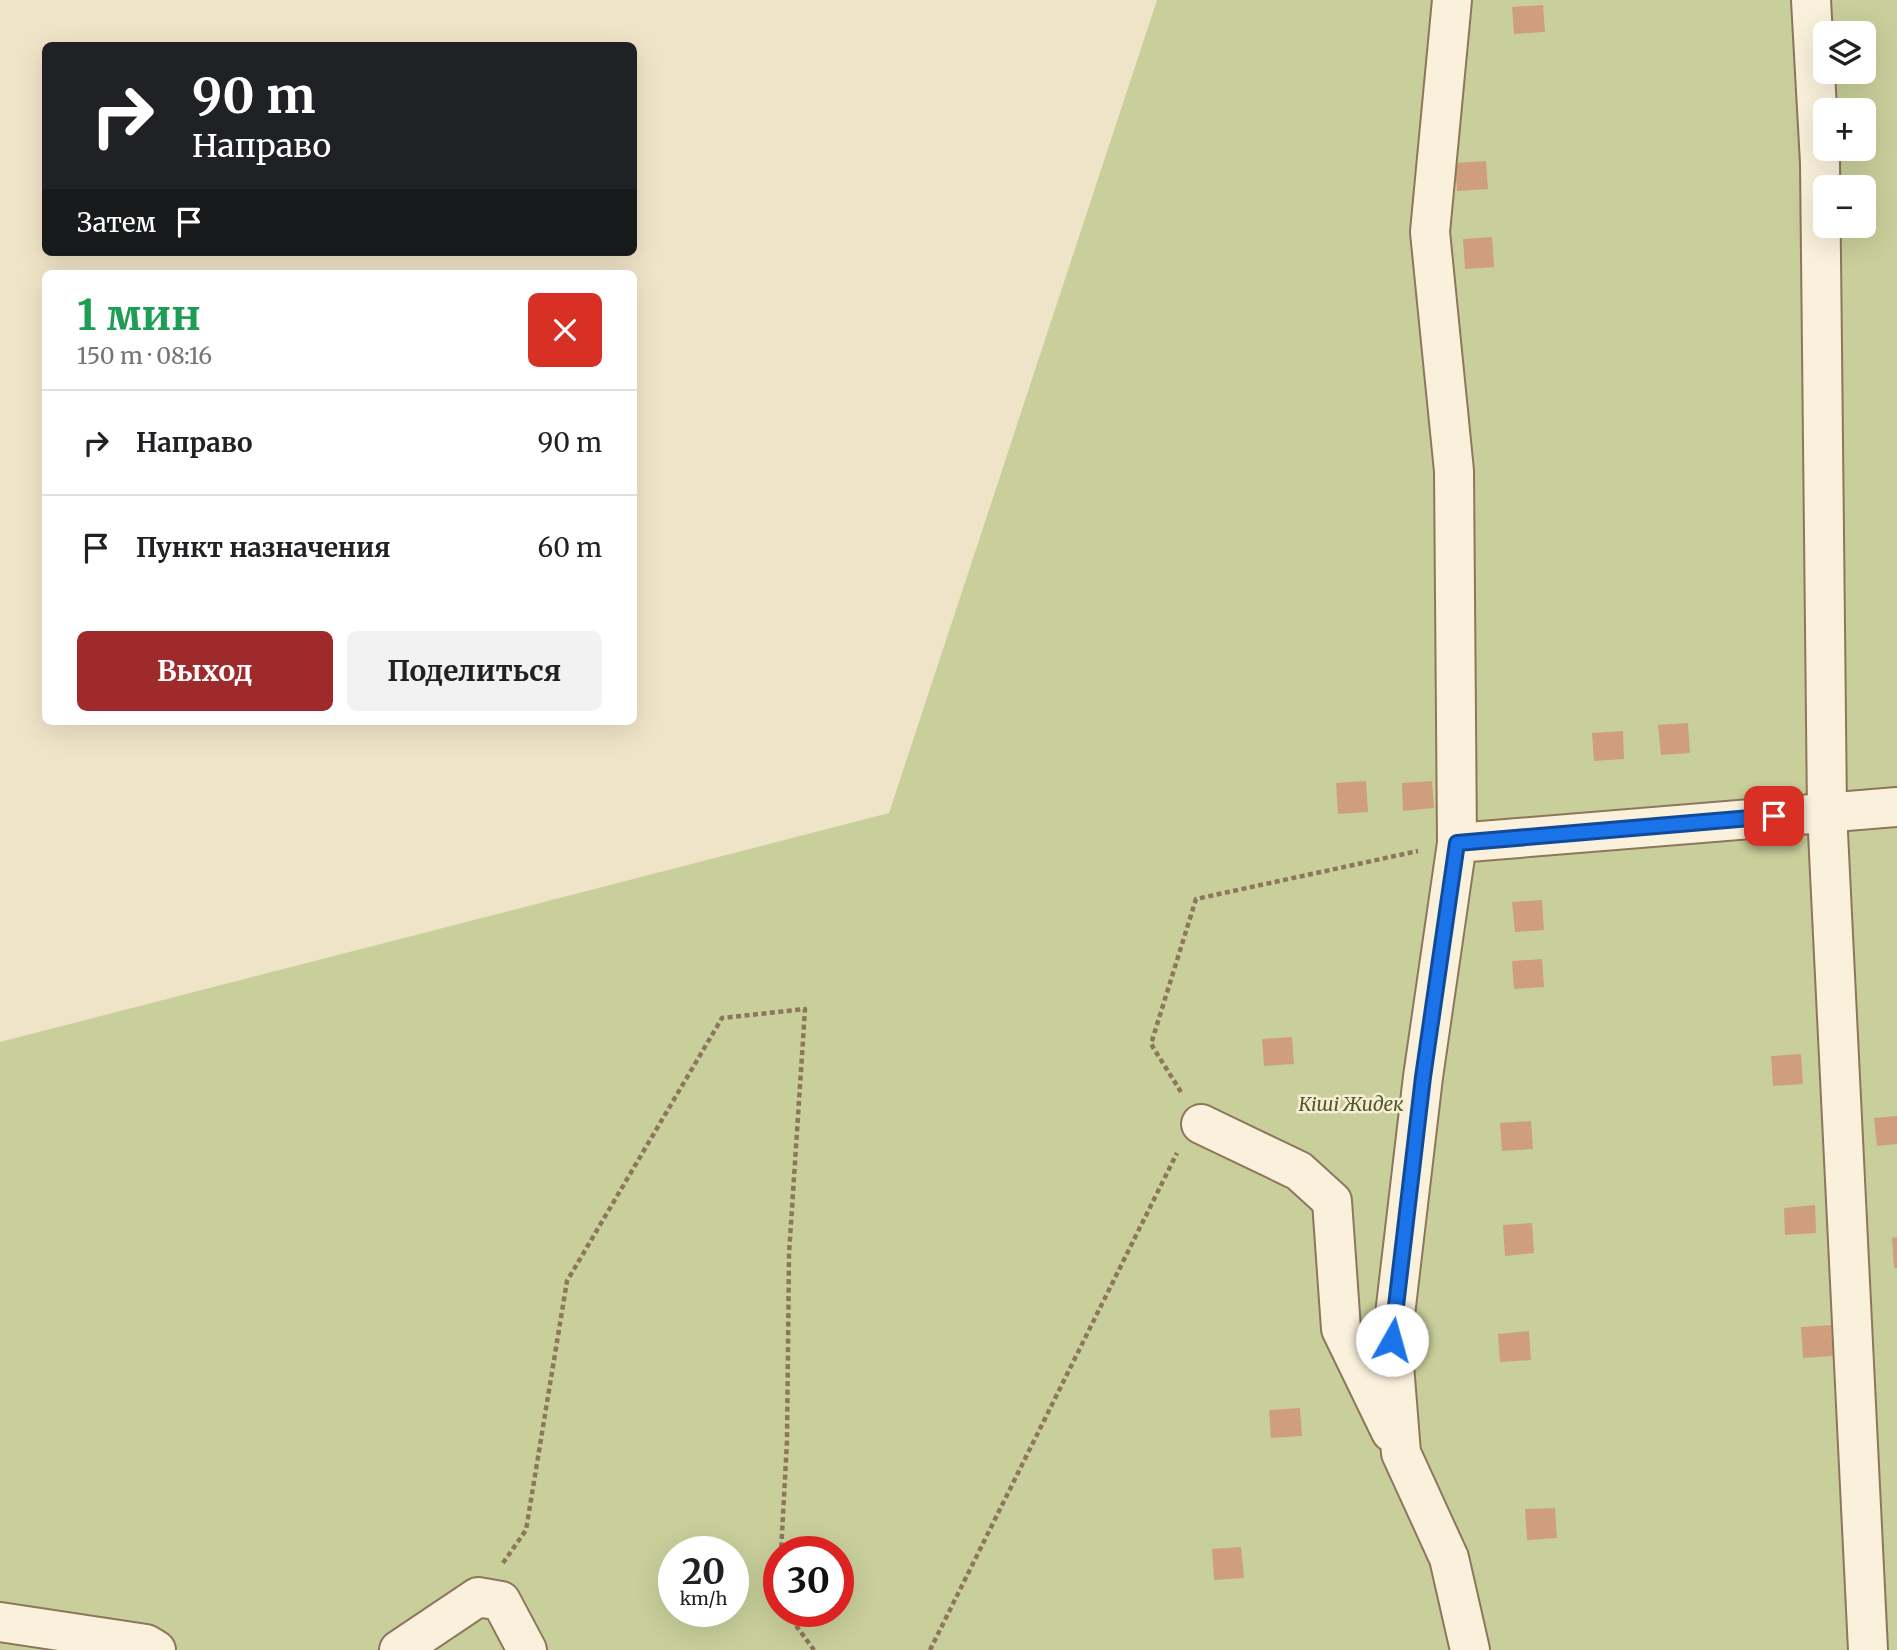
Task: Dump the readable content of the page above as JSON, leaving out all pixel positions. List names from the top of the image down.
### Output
{
  "parks": ["Кіші Жидек"],
  "page": {
    "map_buttons": ["+", "−"],
    "turn": ["90 m", "Направо"],
    "then": "Затем",
    "heading": ["1 мин", "150 m · 08:16"],
    "list": [
      {
        "name": "Направо",
        "value": "90 m"
      },
      {
        "name": "Пункт назначения",
        "value": "60 m"
      }
    ],
    "buttons": ["Выход", "Поделиться"],
    "speed": "20 km/h",
    "limit": "30"
  }
}
